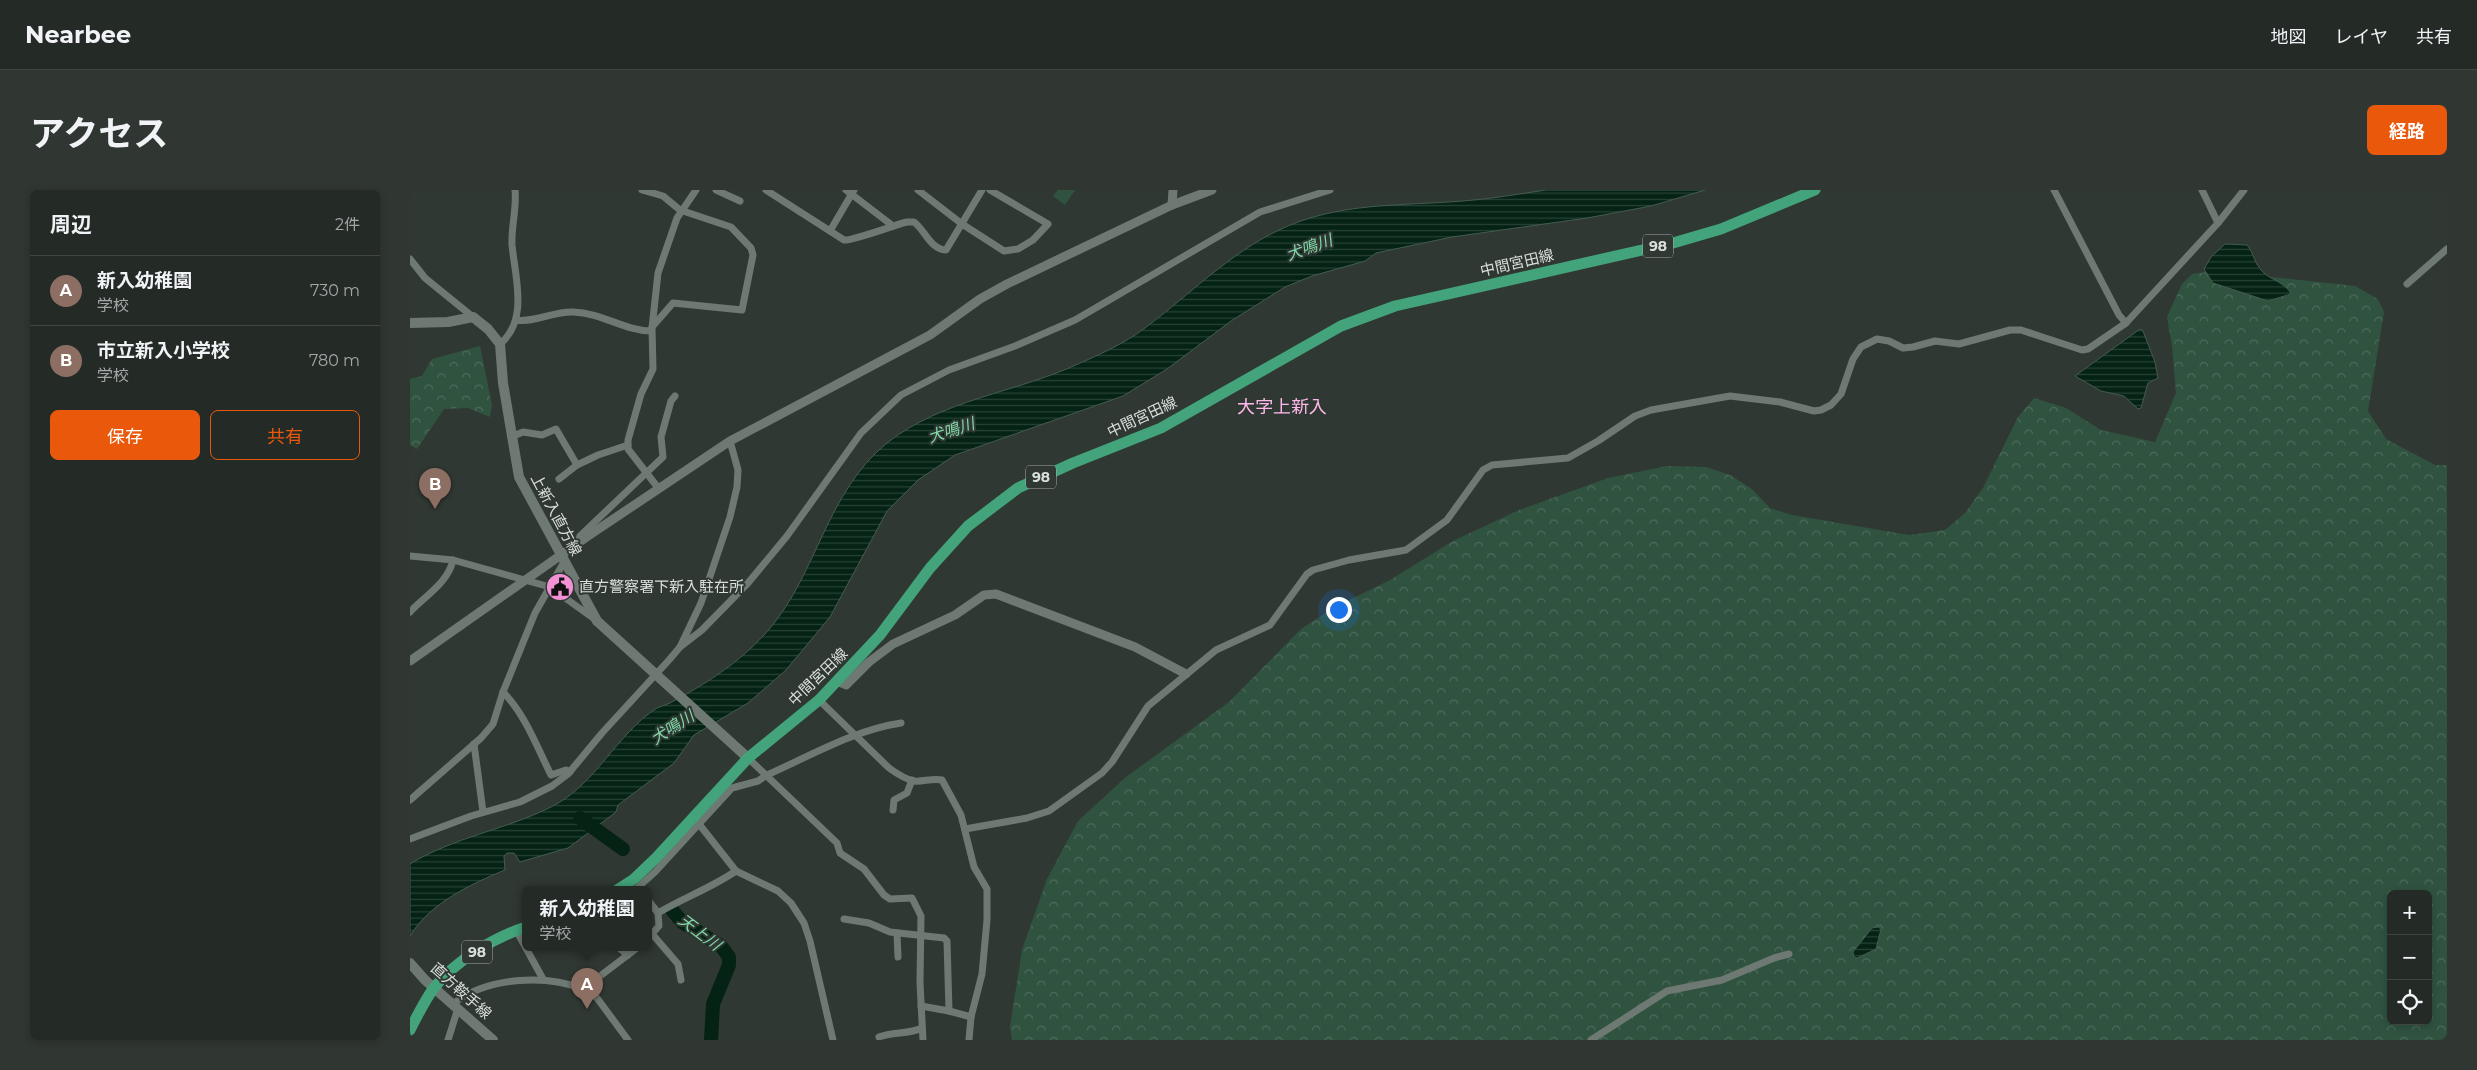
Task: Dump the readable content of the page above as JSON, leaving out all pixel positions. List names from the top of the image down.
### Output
{
  "streets": {
    "main road": [
      "98",
      "中間宮田線",
      "上新入直方線",
      "直方鞍手線"
    ]
  },
  "crossings": [
    ["98", "直方鞍手線"],
    ["中間宮田線", "上新入直方線"]
  ],
  "districts": ["大字上新入"],
  "water": ["犬鳴川", "天上川"],
  "places": {
    "public building": ["直方警察署下新入駐在所"]
  },
  "page": {
    "header": "Nearbee",
    "nav": ["地図", "レイヤ", "共有"],
    "title": "アクセス",
    "buttons": [
      "経路",
      ["保存", "共有"]
    ],
    "heading": ["周辺", "2件"],
    "list": [
      {
        "mark": "A",
        "name": "新入幼稚園",
        "note": "学校",
        "value": "730 m"
      },
      {
        "mark": "B",
        "name": "市立新入小学校",
        "note": "学校",
        "value": "780 m"
      }
    ],
    "pins": ["B", "A"],
    "popup": ["新入幼稚園", "学校"],
    "map_buttons": ["+", "−"]
  }
}
